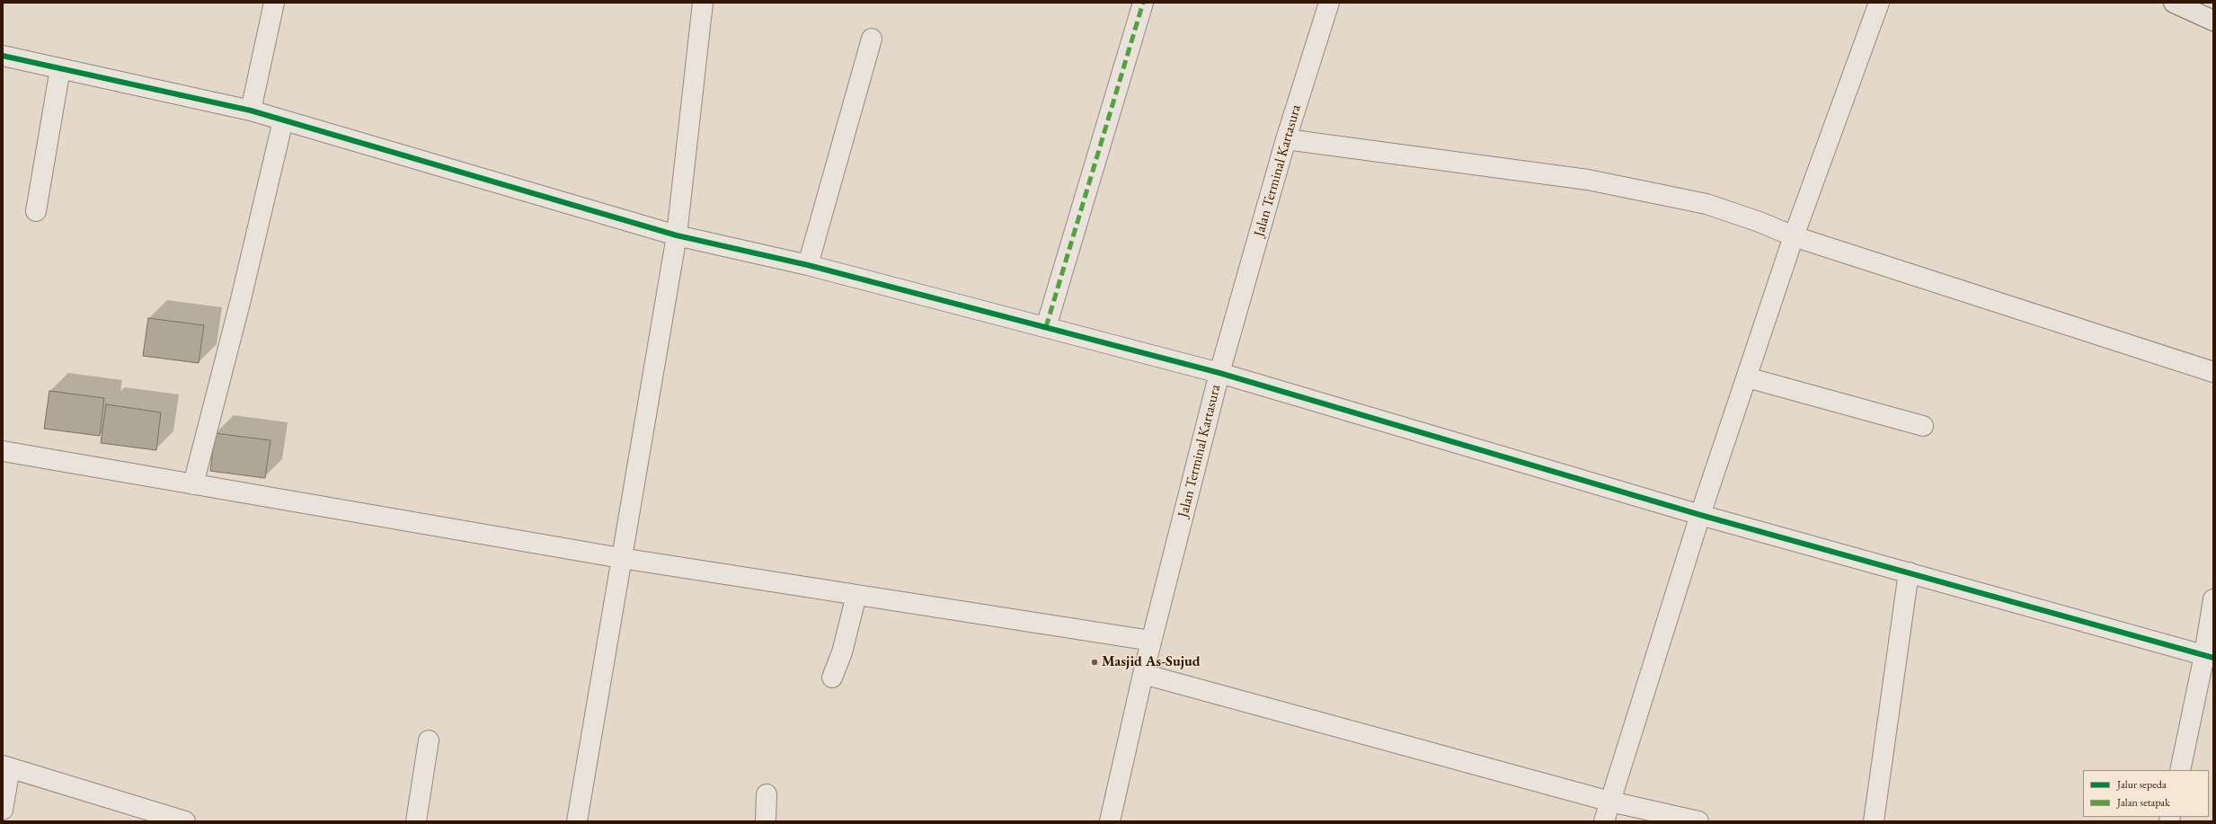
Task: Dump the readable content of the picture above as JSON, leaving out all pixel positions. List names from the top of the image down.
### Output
{
  "streets": {
    "street": ["Jalan Terminal Kartasura"]
  },
  "places": ["Masjid As-Sujud"],
  "legend": ["Jalur sepeda", "Jalan setapak"]
}
